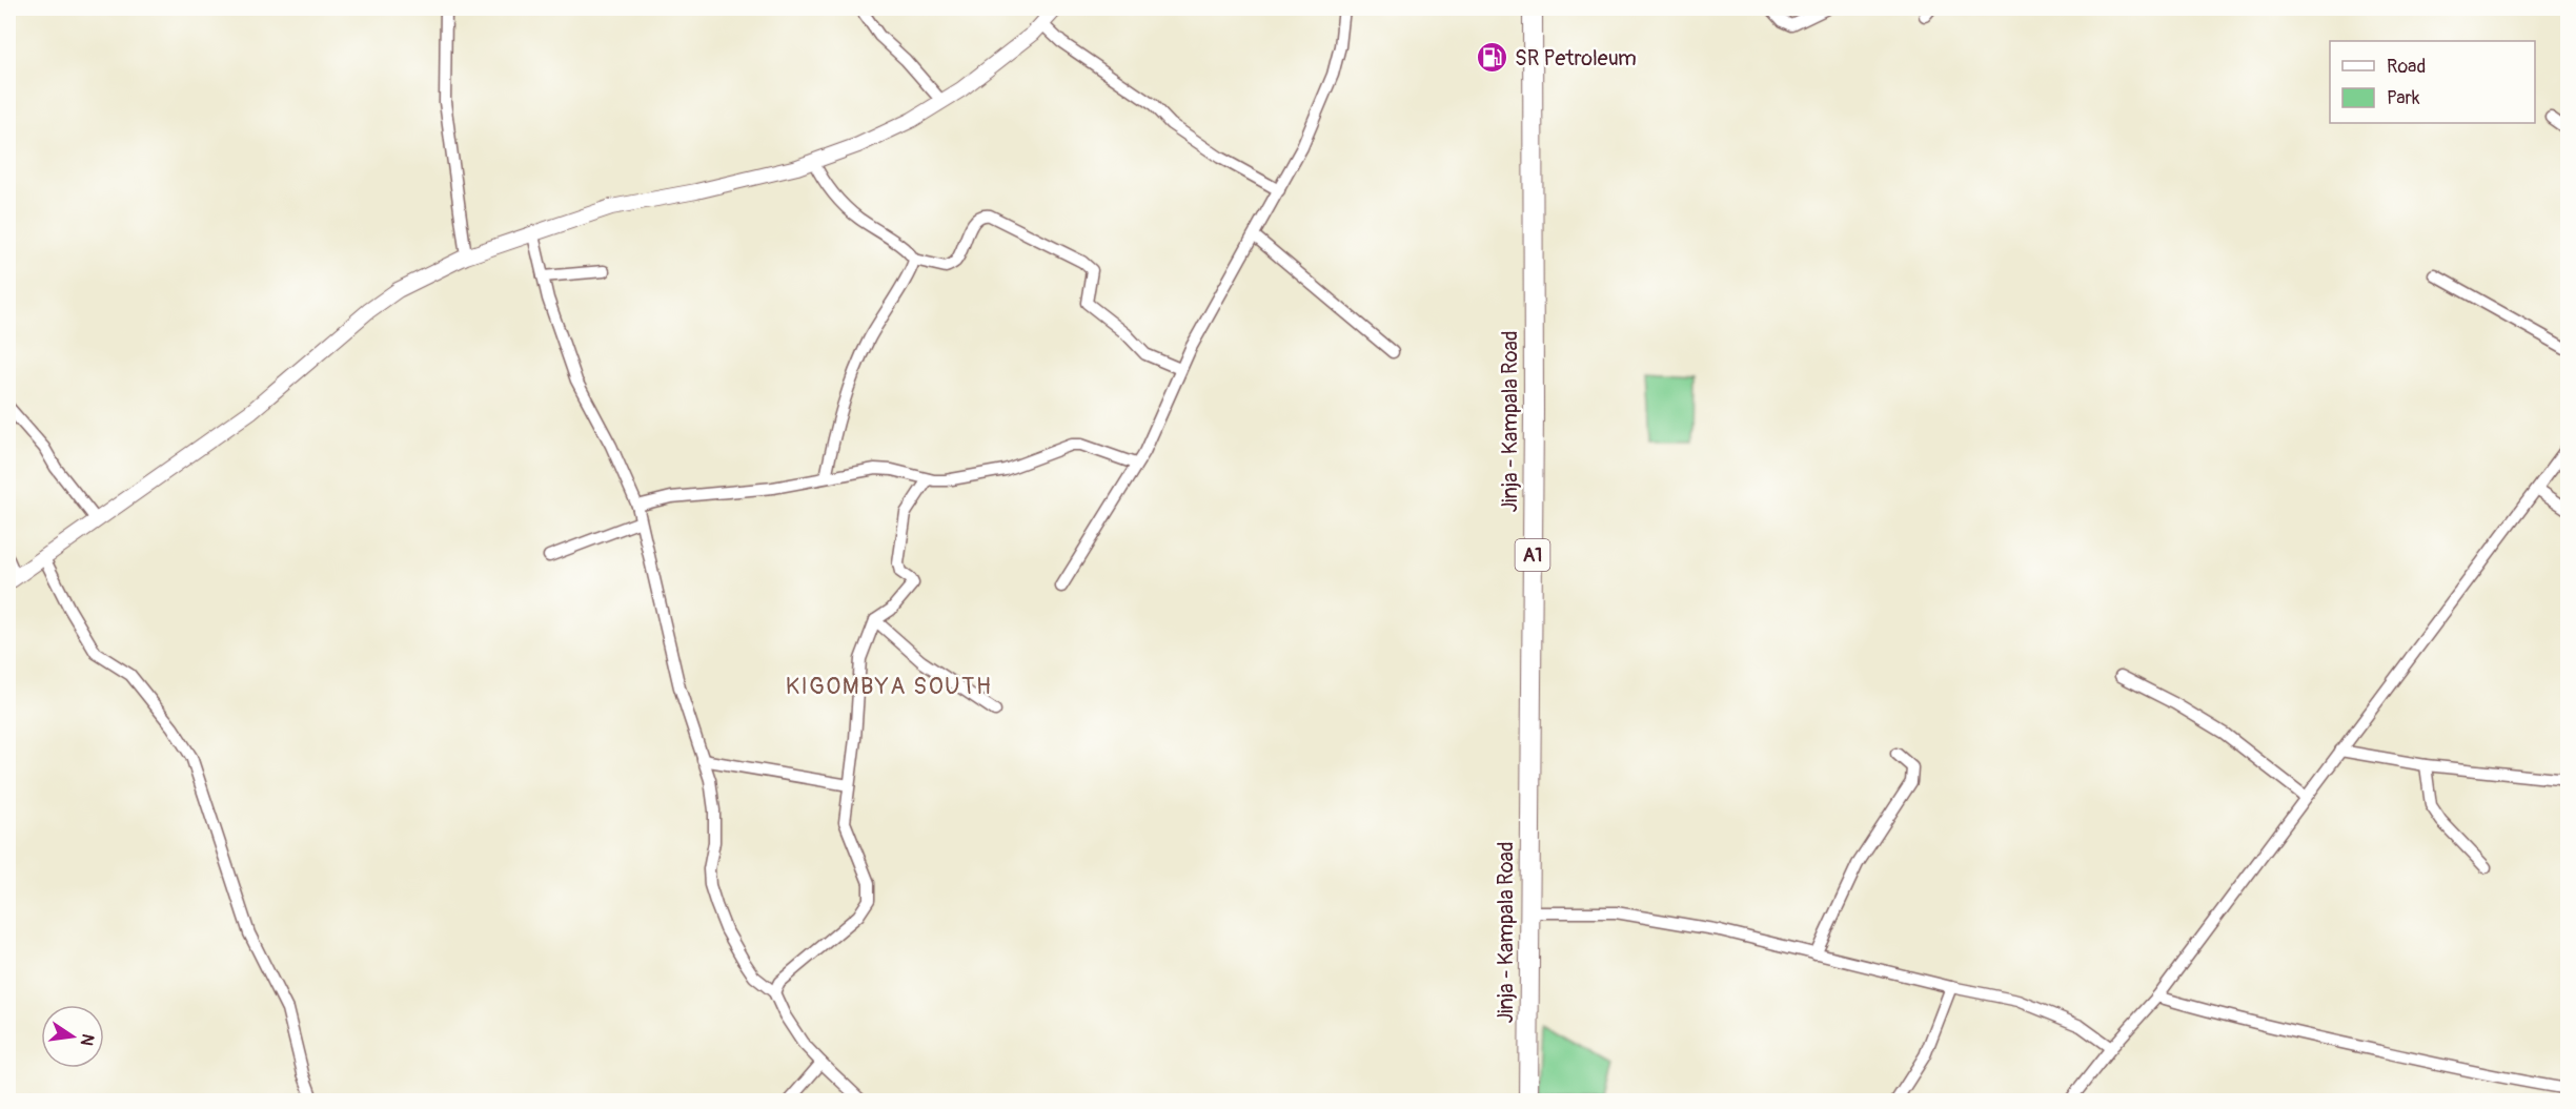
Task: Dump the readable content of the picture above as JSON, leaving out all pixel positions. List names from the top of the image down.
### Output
{
  "streets": {
    "highway": ["Jinja - Kampala Road", "A1"]
  },
  "districts": ["KIGOMBYA SOUTH"],
  "places": {
    "fuel station": ["SR Petroleum"]
  },
  "legend": ["Road", "Park"],
  "north": "right"
}
